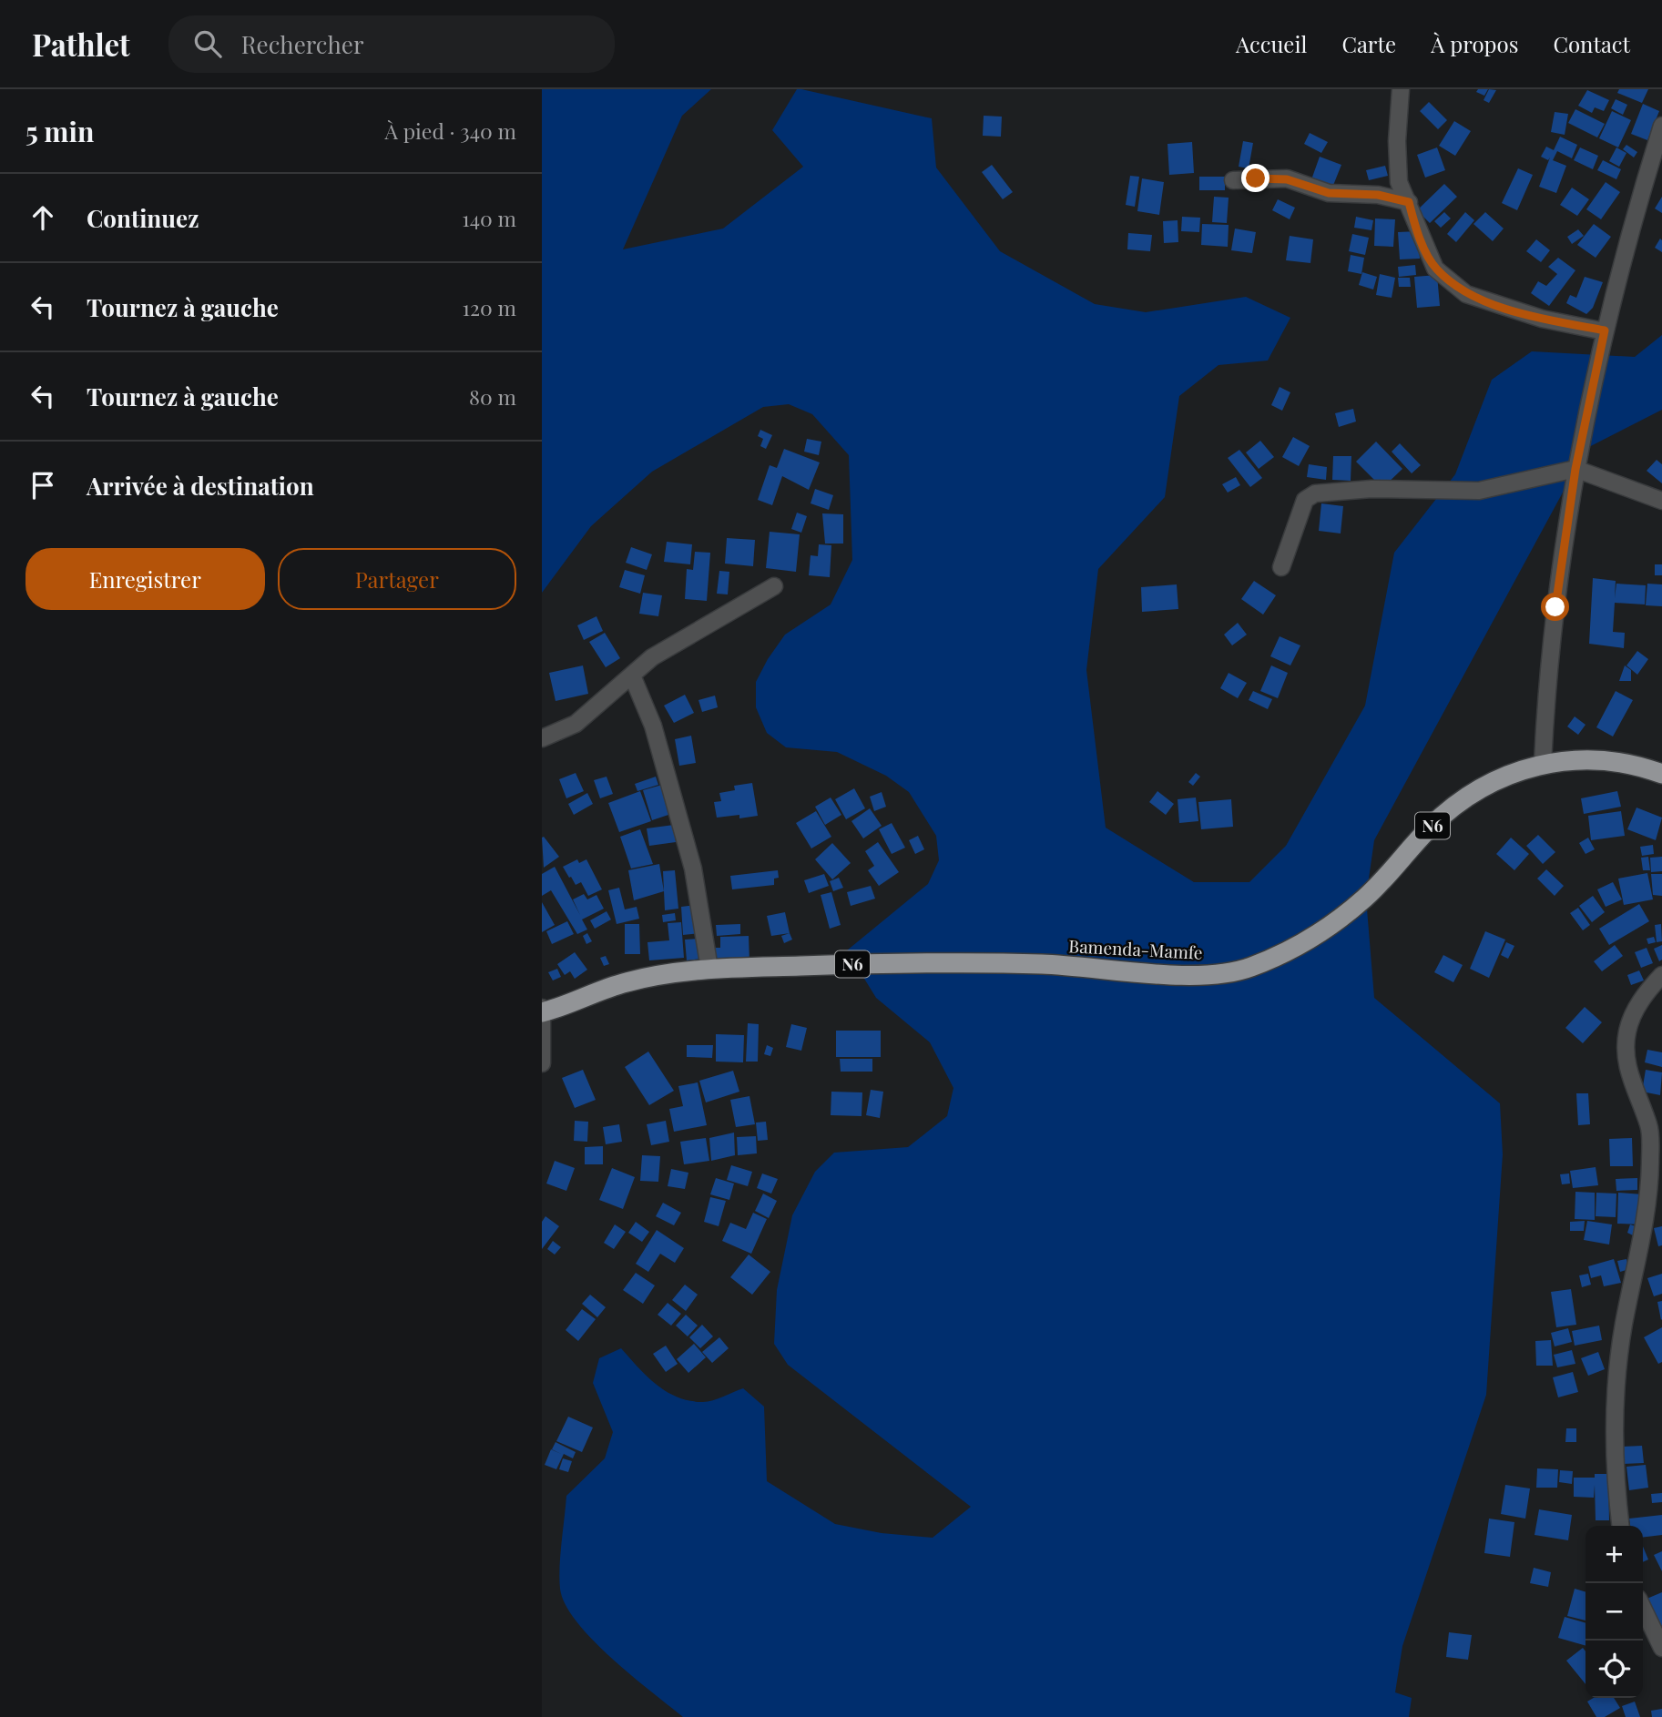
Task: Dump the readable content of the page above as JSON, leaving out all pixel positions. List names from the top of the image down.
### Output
{
  "streets": {
    "highway": ["N6", "Bamenda-Mamfe"]
  },
  "page": {
    "header": "Pathlet",
    "search": "Rechercher",
    "nav": [
      "Accueil",
      "Carte",
      "À propos",
      "Contact"
    ],
    "heading": ["5 min", "À pied · 340 m"],
    "list": [
      ["Continuez", "140 m"],
      ["Tournez à gauche", "120 m"],
      ["Tournez à gauche", "80 m"],
      "Arrivée à destination"
    ],
    "buttons": ["Enregistrer", "Partager"],
    "map_buttons": ["+", "−"]
  }
}
